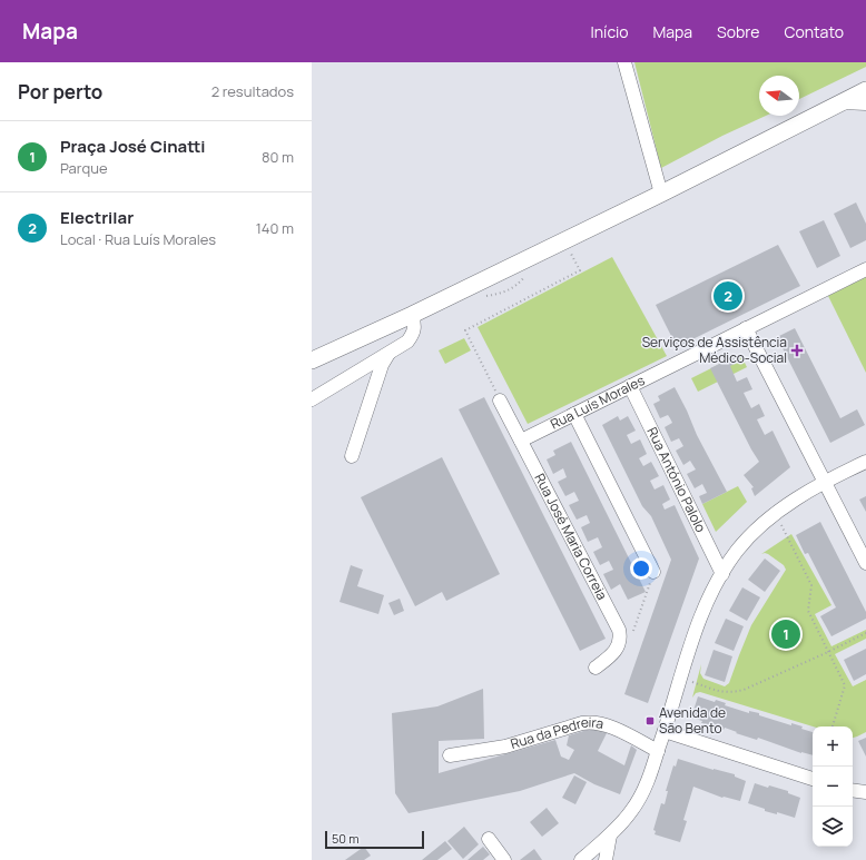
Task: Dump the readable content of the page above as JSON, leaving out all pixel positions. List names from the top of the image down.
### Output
{
  "streets": {
    "street": [
      "Rua Luís Morales",
      "Rua António Palolo",
      "Rua José Maria Correia",
      "Rua da Pedreira"
    ]
  },
  "crossings": [
    ["Rua Luís Morales", "Rua António Palolo"],
    ["Rua Luís Morales", "Rua José Maria Correia"]
  ],
  "places": {
    "health": ["Serviços de Assistência Médico-Social"],
    "transit": ["Avenida de São Bento"]
  },
  "scale_bar": "50 m",
  "north": "left",
  "page": {
    "header": "Mapa",
    "nav": [
      "Início",
      "Mapa",
      "Sobre",
      "Contato"
    ],
    "heading": ["Por perto", "2 resultados"],
    "list": [
      {
        "mark": "1",
        "name": "Praça José Cinatti",
        "note": "Parque",
        "value": "80 m"
      },
      {
        "mark": "2",
        "name": "Electrilar",
        "note": "Local · Rua Luís Morales",
        "value": "140 m"
      }
    ],
    "pins": ["2", "1"],
    "map_buttons": ["+", "−"],
    "scale": "50 m"
  }
}
